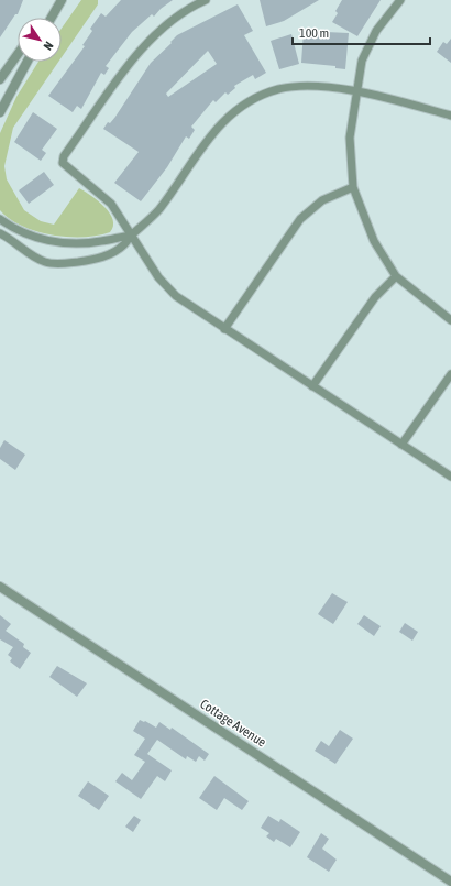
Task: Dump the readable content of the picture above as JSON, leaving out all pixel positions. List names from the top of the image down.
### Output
{
  "streets": {
    "street": ["Cottage Avenue"]
  },
  "scale_bar": "100 m",
  "north": "bottom right"
}
